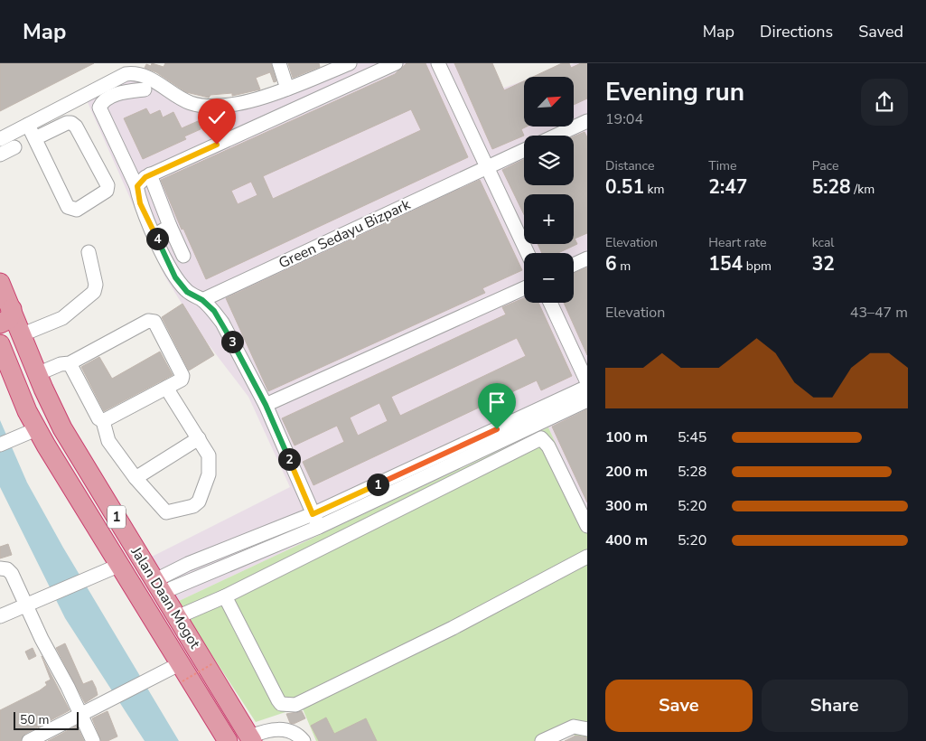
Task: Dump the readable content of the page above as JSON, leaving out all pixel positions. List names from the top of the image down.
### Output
{
  "streets": {
    "highway": ["1", "Jalan Daan Mogot"],
    "street": ["Green Sedayu Bizpark"]
  },
  "scale_bar": "50 m",
  "north": "top right",
  "page": {
    "header": "Map",
    "nav": ["Map", "Directions", "Saved"],
    "heading": ["Evening run", "19:04"],
    "map_buttons": ["+", "−"],
    "stats": [
      ["Distance", "0.51 km"],
      ["Time", "2:47"],
      ["Pace", "5:28 /km"],
      ["Elevation", "6 m"],
      ["Heart rate", "154 bpm"],
      ["kcal", "32"]
    ],
    "pins": [
      "4",
      "3",
      "2",
      "1"
    ],
    "chart": ["Elevation", "43–47 m"],
    "list": [
      {
        "name": "100 m",
        "note": "5:45"
      },
      {
        "name": "200 m",
        "note": "5:28"
      },
      {
        "name": "300 m",
        "note": "5:20"
      },
      {
        "name": "400 m",
        "note": "5:20"
      }
    ],
    "buttons": ["Save", "Share"],
    "scale": "50 m"
  }
}
